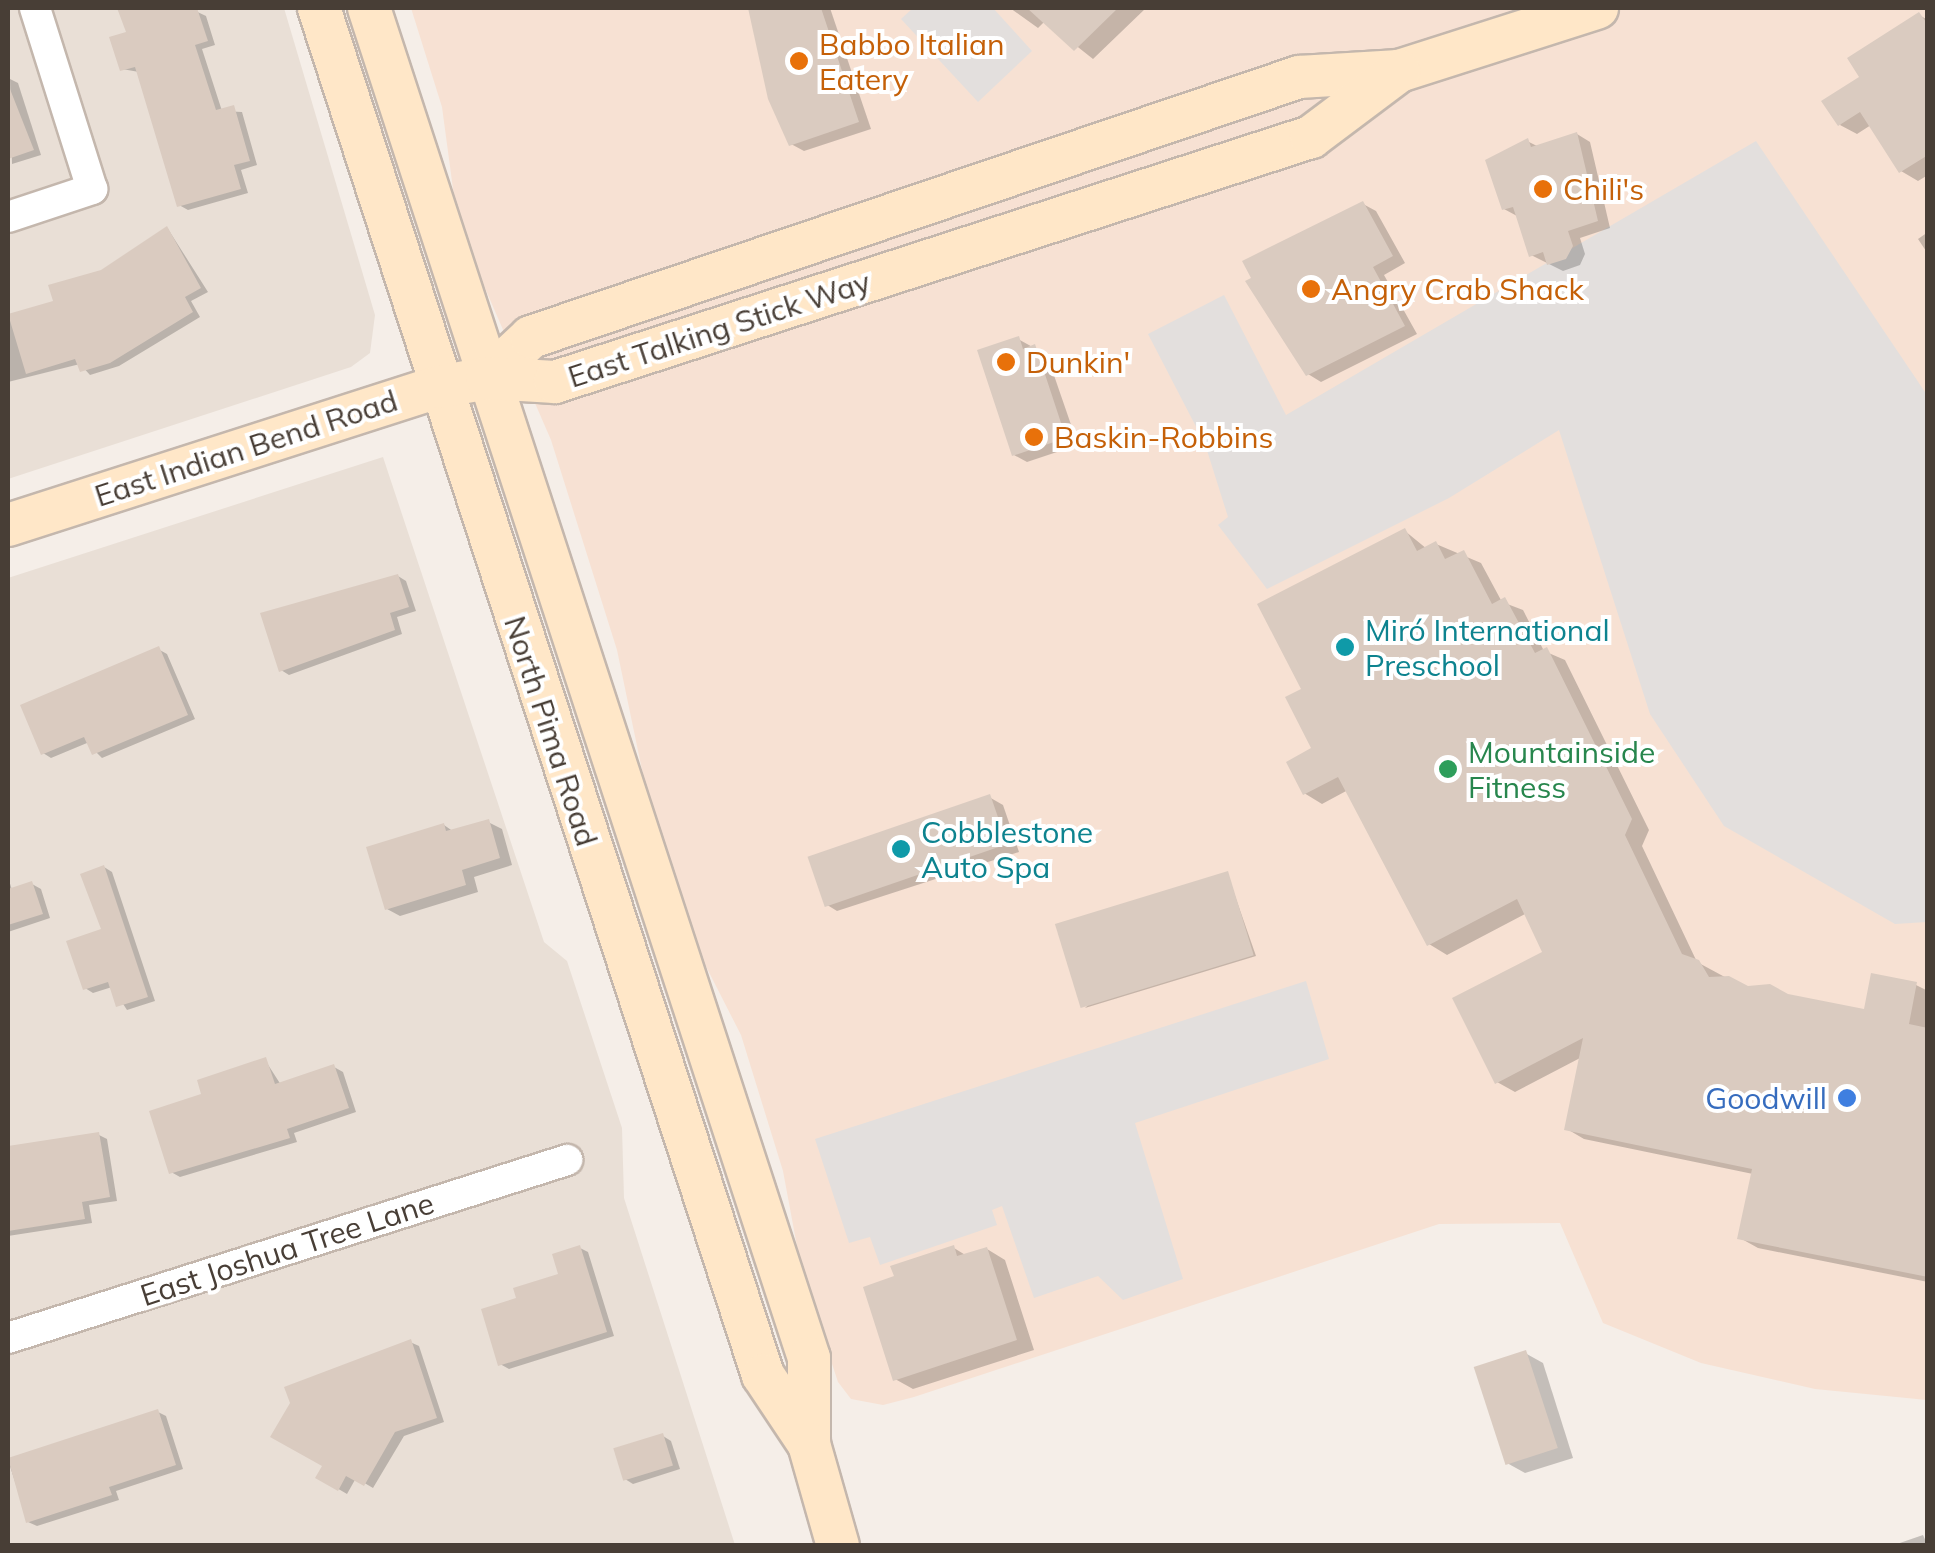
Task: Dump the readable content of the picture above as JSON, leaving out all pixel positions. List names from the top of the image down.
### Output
{
  "streets": {
    "main road": ["East Talking Stick Way", "East Indian Bend Road", "North Pima Road"],
    "street": ["East Joshua Tree Lane"]
  },
  "crossings": [
    ["East Talking Stick Way", "East Indian Bend Road"],
    ["East Talking Stick Way", "North Pima Road"],
    ["East Indian Bend Road", "North Pima Road"]
  ],
  "places": [
    "Babbo Italian Eatery",
    "Chili's",
    "Angry Crab Shack",
    "Dunkin'",
    "Baskin-Robbins",
    "Miró International Preschool",
    "Mountainside Fitness",
    "Cobblestone Auto Spa",
    "Goodwill"
  ]
}
